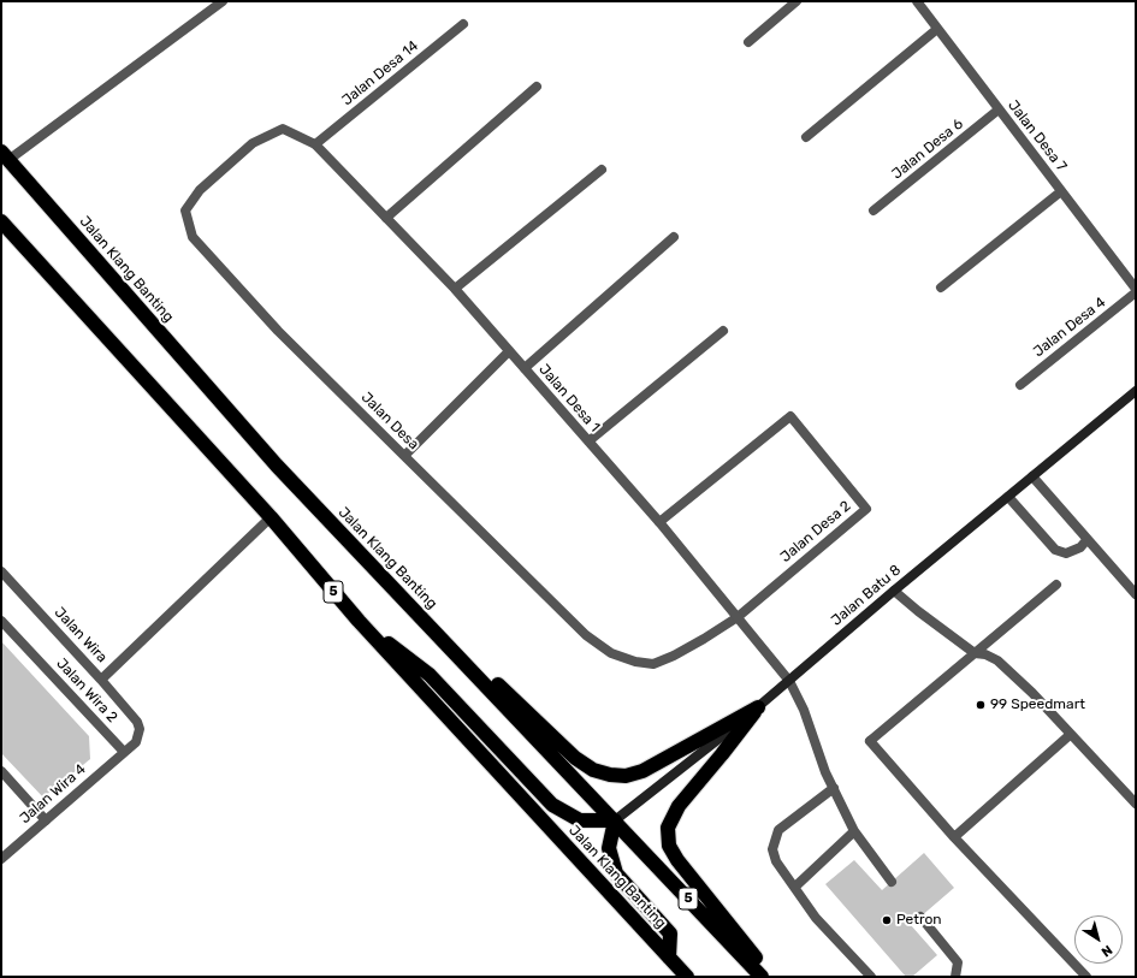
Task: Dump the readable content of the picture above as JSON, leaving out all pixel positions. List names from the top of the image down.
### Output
{
  "streets": {
    "highway": ["Jalan Klang Banting", "5"],
    "street": [
      "Jalan Desa 14",
      "Jalan Desa 7",
      "Jalan Desa 6",
      "Jalan Desa 4",
      "Jalan Desa 1",
      "Jalan Desa",
      "Jalan Desa 2",
      "Jalan Batu 8",
      "Jalan Wira",
      "Jalan Wira 2",
      "Jalan Wira 4"
    ]
  },
  "crossings": [
    ["Jalan Desa 14", "Jalan Desa 1"],
    ["Jalan Desa 14", "Jalan Desa"],
    ["Jalan Desa 7", "Jalan Desa 6"],
    ["Jalan Klang Banting", "Jalan Batu 8"],
    ["Jalan Desa 1", "Jalan Desa"],
    ["Jalan Desa 1", "Jalan Desa 2"],
    ["Jalan Desa 1", "Jalan Batu 8"],
    ["Jalan Desa", "Jalan Desa 2"],
    ["Jalan Wira", "Jalan Wira 2"],
    ["Jalan Wira 2", "Jalan Wira 4"]
  ],
  "places": ["99 Speedmart", "Petron"],
  "north": "bottom right"
}
